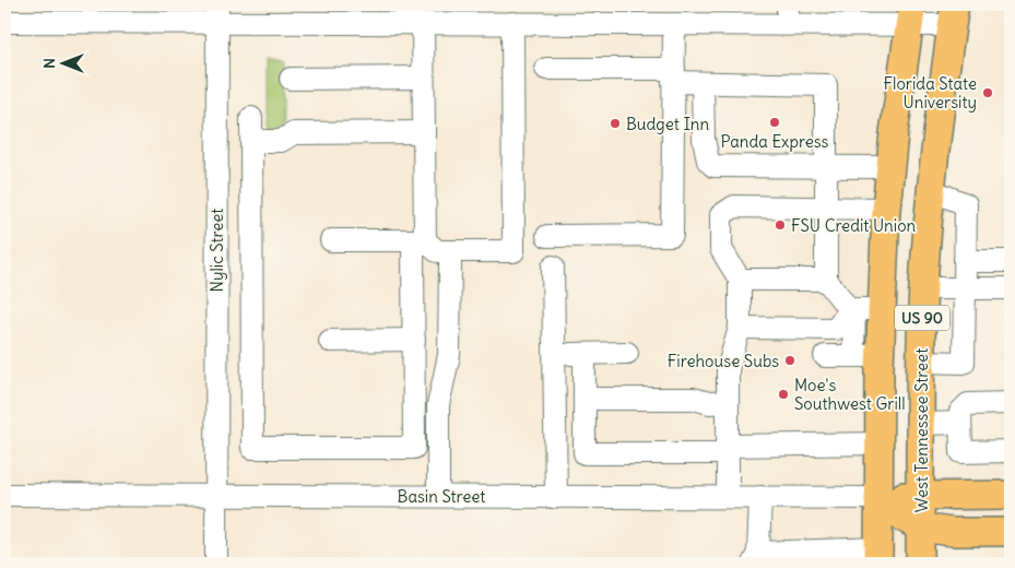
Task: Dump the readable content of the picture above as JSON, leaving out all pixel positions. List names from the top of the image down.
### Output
{
  "streets": {
    "main road": ["US 90", "West Tennessee Street"],
    "street": ["Nylic Street", "Basin Street"]
  },
  "crossings": [
    ["Nylic Street", "Basin Street"],
    ["US 90", "Basin Street"]
  ],
  "places": [
    "Florida State University",
    "Panda Express",
    "Budget Inn",
    "FSU Credit Union",
    "Firehouse Subs",
    "Moe's Southwest Grill"
  ],
  "north": "left"
}
